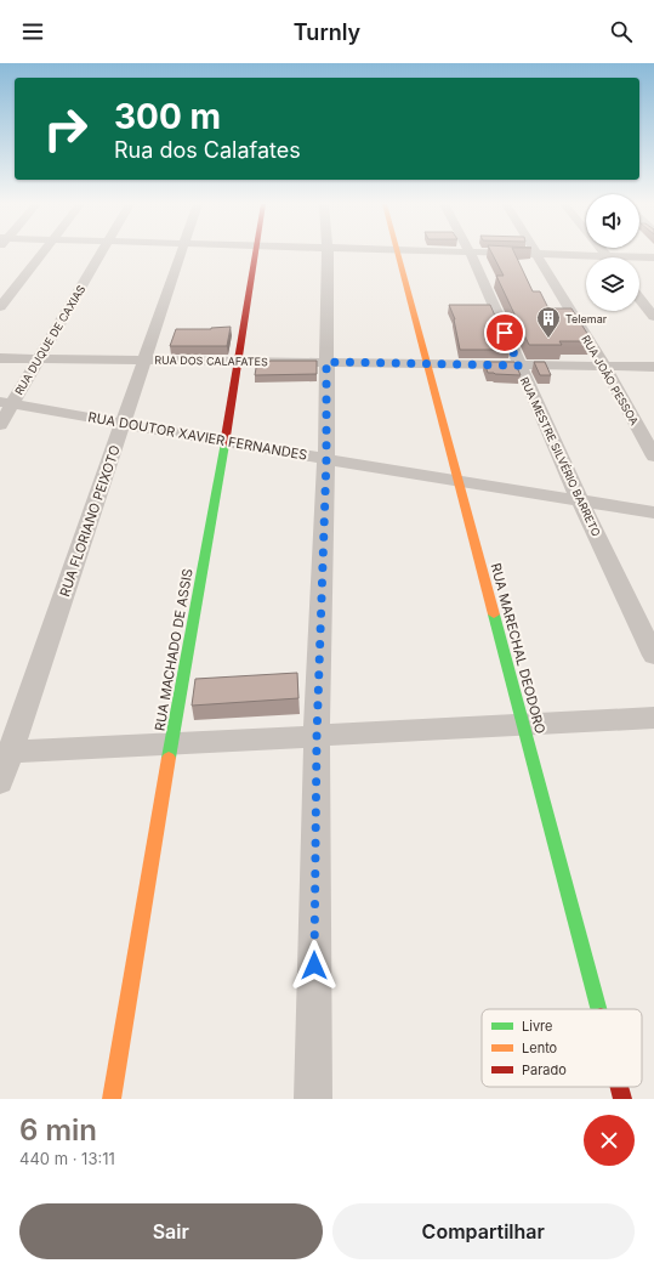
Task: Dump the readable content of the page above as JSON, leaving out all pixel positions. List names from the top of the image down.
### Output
{
  "streets": {
    "street": [
      "RUA DUQUE DE CAXIAS",
      "RUA DOS CALAFATES",
      "RUA JOÃO PESSOA",
      "RUA DOUTOR XAVIER FERNANDES",
      "RUA MESTRE SILVÉRIO BARRETO",
      "RUA FLORIANO PEIXOTO",
      "RUA MARECHAL DEODORO",
      "RUA MACHADO DE ASSIS"
    ]
  },
  "crossings": [
    ["RUA DUQUE DE CAXIAS", "RUA DOS CALAFATES"],
    ["RUA DUQUE DE CAXIAS", "RUA DOUTOR XAVIER FERNANDES"],
    ["RUA DOS CALAFATES", "RUA JOÃO PESSOA"],
    ["RUA DOS CALAFATES", "RUA MESTRE SILVÉRIO BARRETO"],
    ["RUA DOS CALAFATES", "RUA FLORIANO PEIXOTO"],
    ["RUA DOS CALAFATES", "RUA MARECHAL DEODORO"],
    ["RUA DOS CALAFATES", "RUA MACHADO DE ASSIS"],
    ["RUA DOUTOR XAVIER FERNANDES", "RUA MESTRE SILVÉRIO BARRETO"],
    ["RUA DOUTOR XAVIER FERNANDES", "RUA FLORIANO PEIXOTO"],
    ["RUA DOUTOR XAVIER FERNANDES", "RUA MARECHAL DEODORO"],
    ["RUA DOUTOR XAVIER FERNANDES", "RUA MACHADO DE ASSIS"]
  ],
  "places": {
    "building": ["Telemar"]
  },
  "legend": ["Livre", "Lento", "Parado"],
  "page": {
    "header": "Turnly",
    "turn": ["300 m", "Rua dos Calafates"],
    "heading": ["6 min", "440 m · 13:11"],
    "buttons": ["Sair", "Compartilhar"]
  }
}
